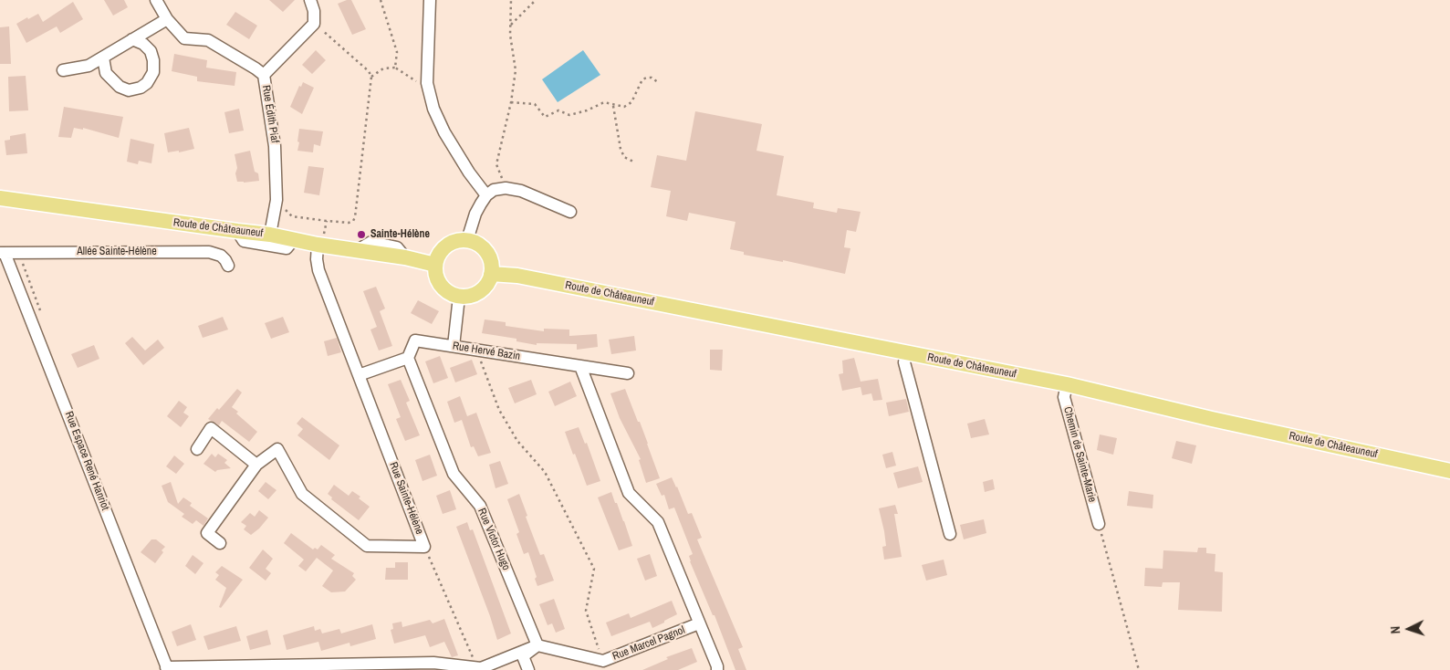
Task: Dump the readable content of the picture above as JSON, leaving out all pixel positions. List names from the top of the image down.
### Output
{
  "streets": {
    "main road": ["Route de Châteauneuf"],
    "street": [
      "Rue Édith Piaf",
      "Allée Sainte-Hélène",
      "Rue Hervé Bazin",
      "Chemin de Sainte-Marie",
      "Rue Espace René Hanriot",
      "Rue Sainte-Hélène",
      "Rue Victor Hugo",
      "Rue Marcel Pagnol"
    ]
  },
  "crossings": [
    ["Rue Édith Piaf", "Route de Châteauneuf"],
    ["Route de Châteauneuf", "Chemin de Sainte-Marie"],
    ["Route de Châteauneuf", "Rue Sainte-Hélène"],
    ["Allée Sainte-Hélène", "Rue Espace René Hanriot"],
    ["Rue Hervé Bazin", "Rue Victor Hugo"],
    ["Rue Victor Hugo", "Rue Marcel Pagnol"]
  ],
  "places": ["Sainte-Hélène"],
  "north": "left"
}
